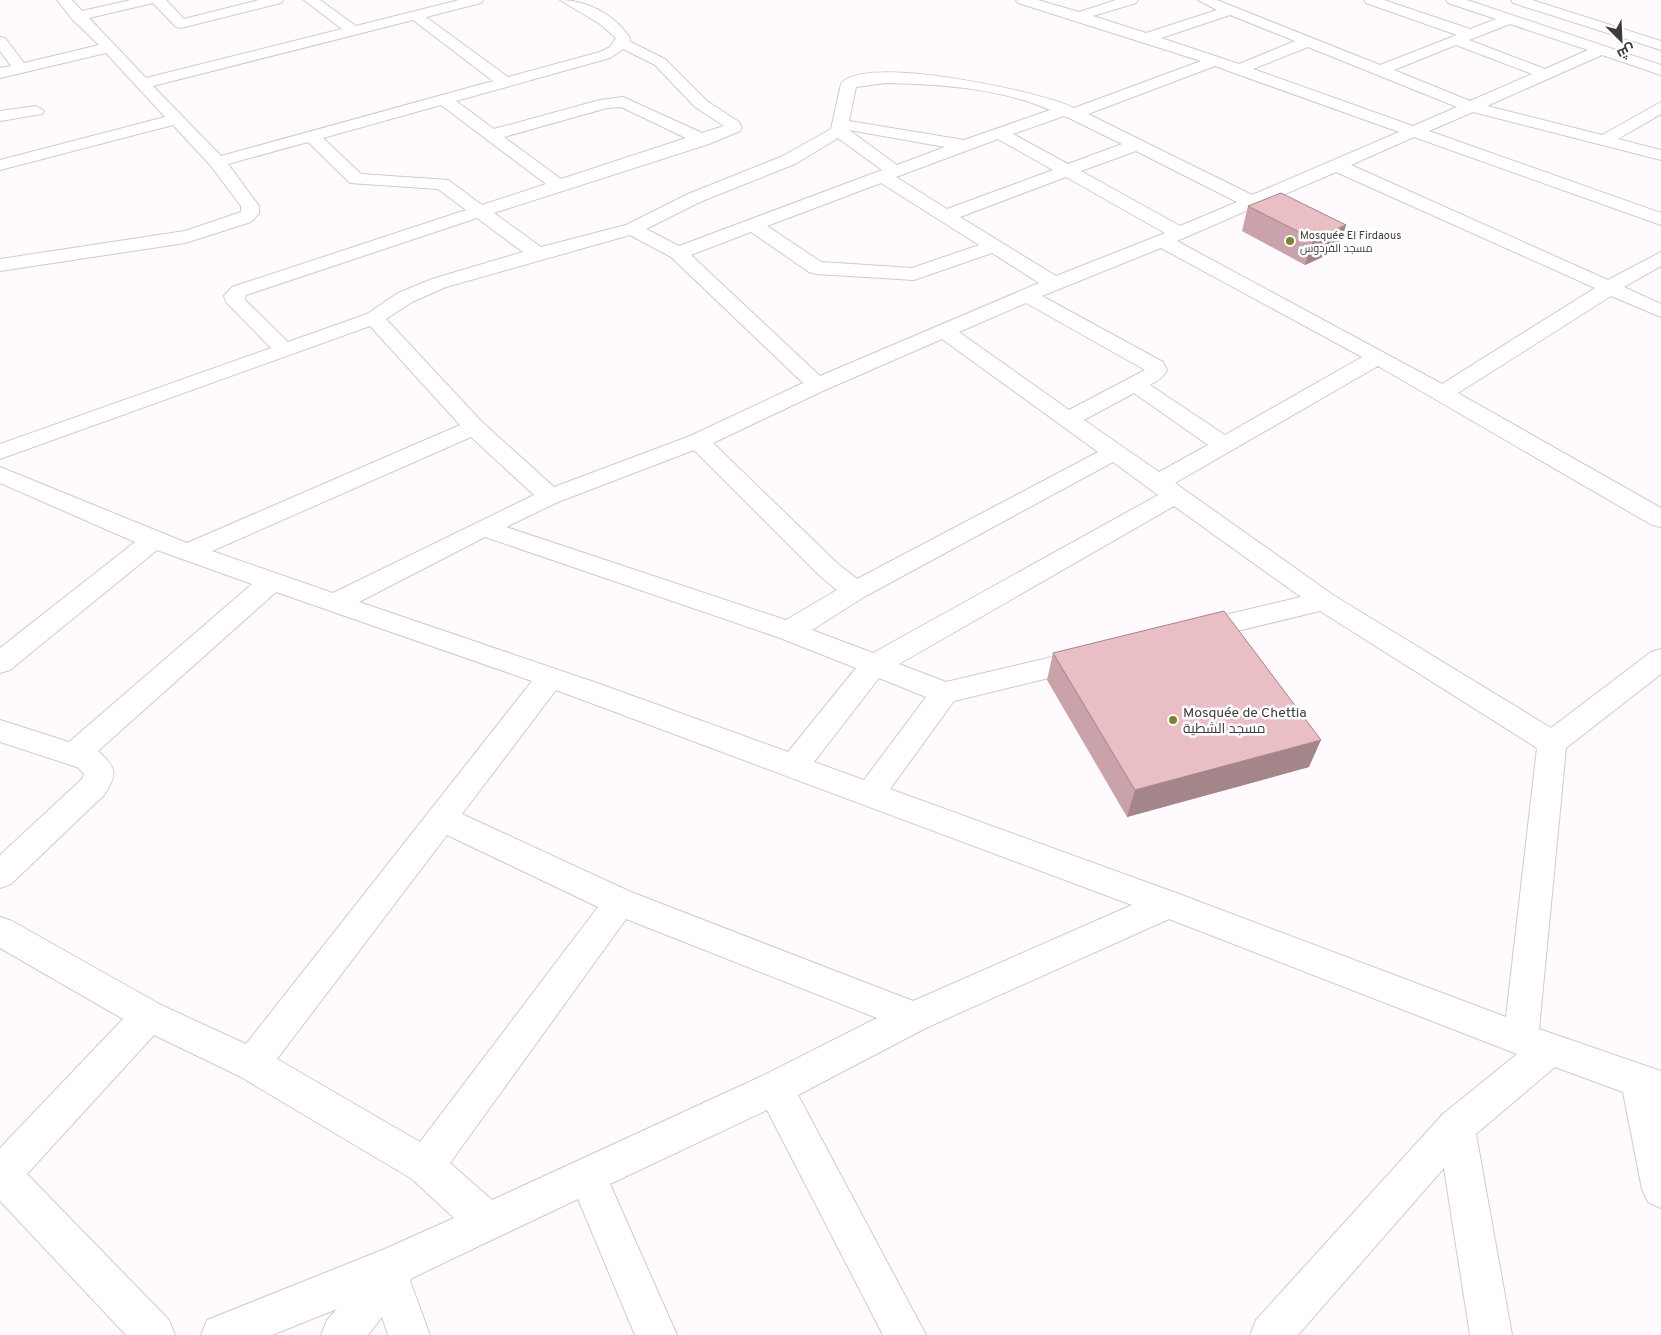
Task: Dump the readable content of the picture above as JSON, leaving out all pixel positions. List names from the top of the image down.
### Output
{
  "places": ["Mosquée El Firdaous مسجد الفردوس", "Mosquée de Chettia مسجد الشطية"],
  "north": "bottom right"
}
